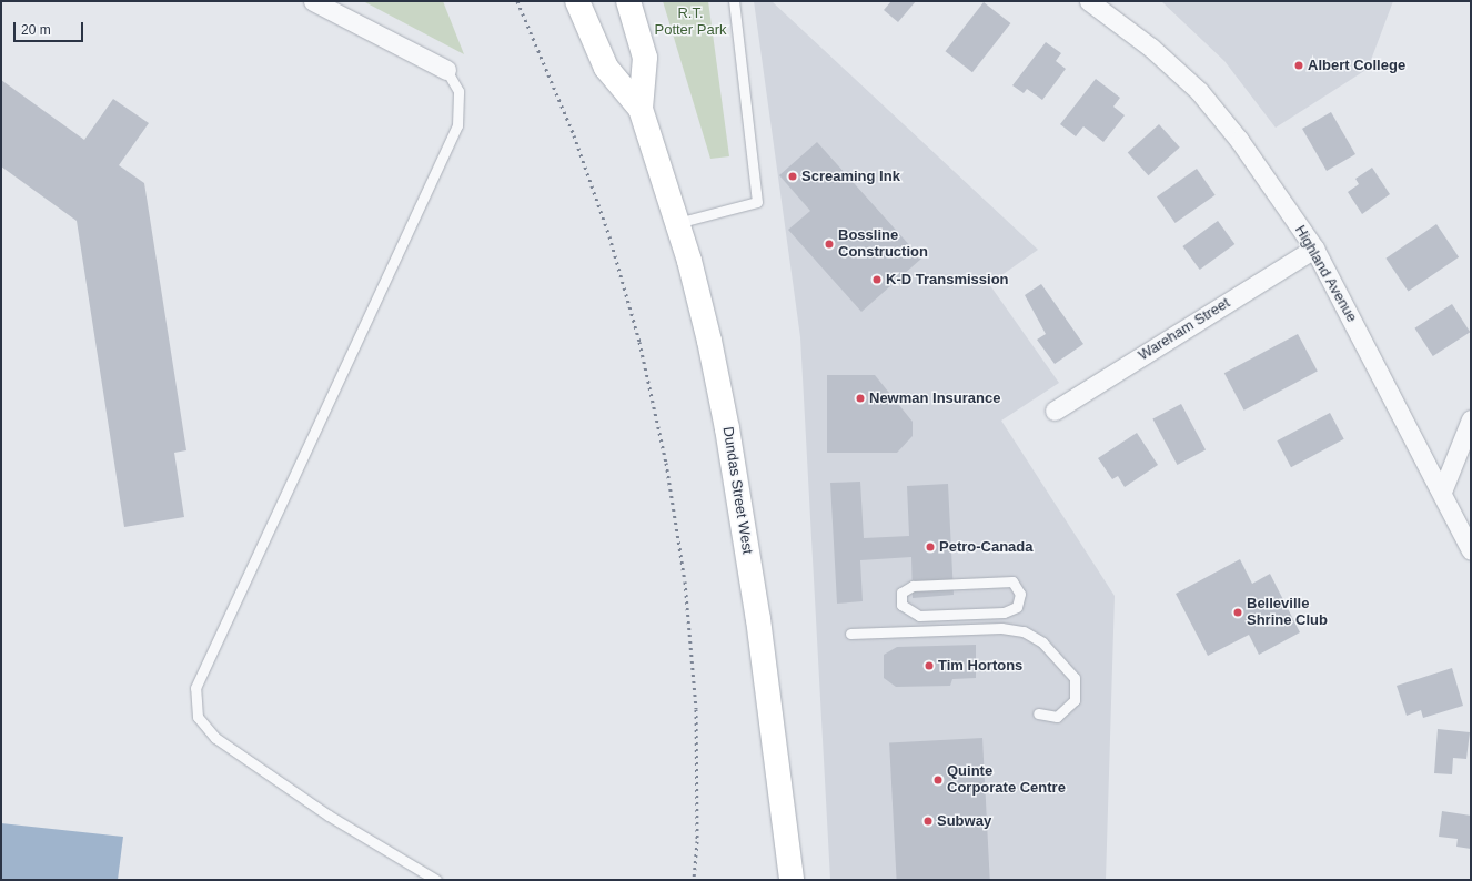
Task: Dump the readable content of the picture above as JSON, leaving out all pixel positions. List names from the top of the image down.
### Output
{
  "streets": {
    "main road": ["Dundas Street West"],
    "street": ["Highland Avenue", "Wareham Street"]
  },
  "crossings": [
    ["Highland Avenue", "Wareham Street"]
  ],
  "parks": ["R.T. Potter Park"],
  "places": [
    "Albert College",
    "Screaming Ink",
    "Bossline Construction",
    "K-D Transmission",
    "Newman Insurance",
    "Petro-Canada",
    "Belleville Shrine Club",
    "Tim Hortons",
    "Quinte Corporate Centre",
    "Subway"
  ],
  "scale_bar": "20 m"
}
